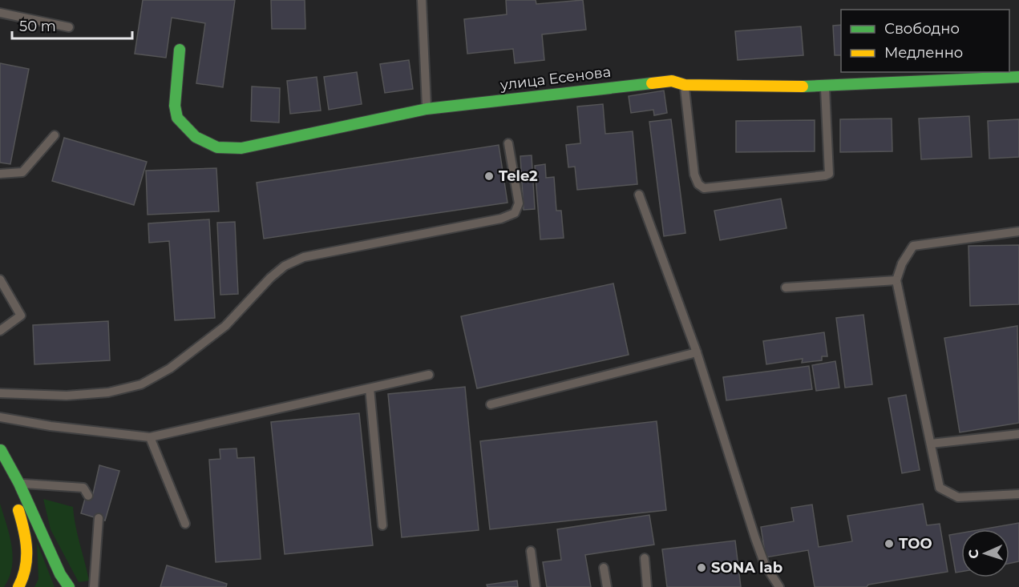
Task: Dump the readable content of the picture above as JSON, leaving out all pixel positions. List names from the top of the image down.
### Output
{
  "streets": {
    "street": ["улица Есенова"]
  },
  "places": ["Tele2", "ТОО", "SONA lab"],
  "legend": ["Свободно", "Медленно"],
  "scale_bar": "50 m",
  "north": "left"
}
